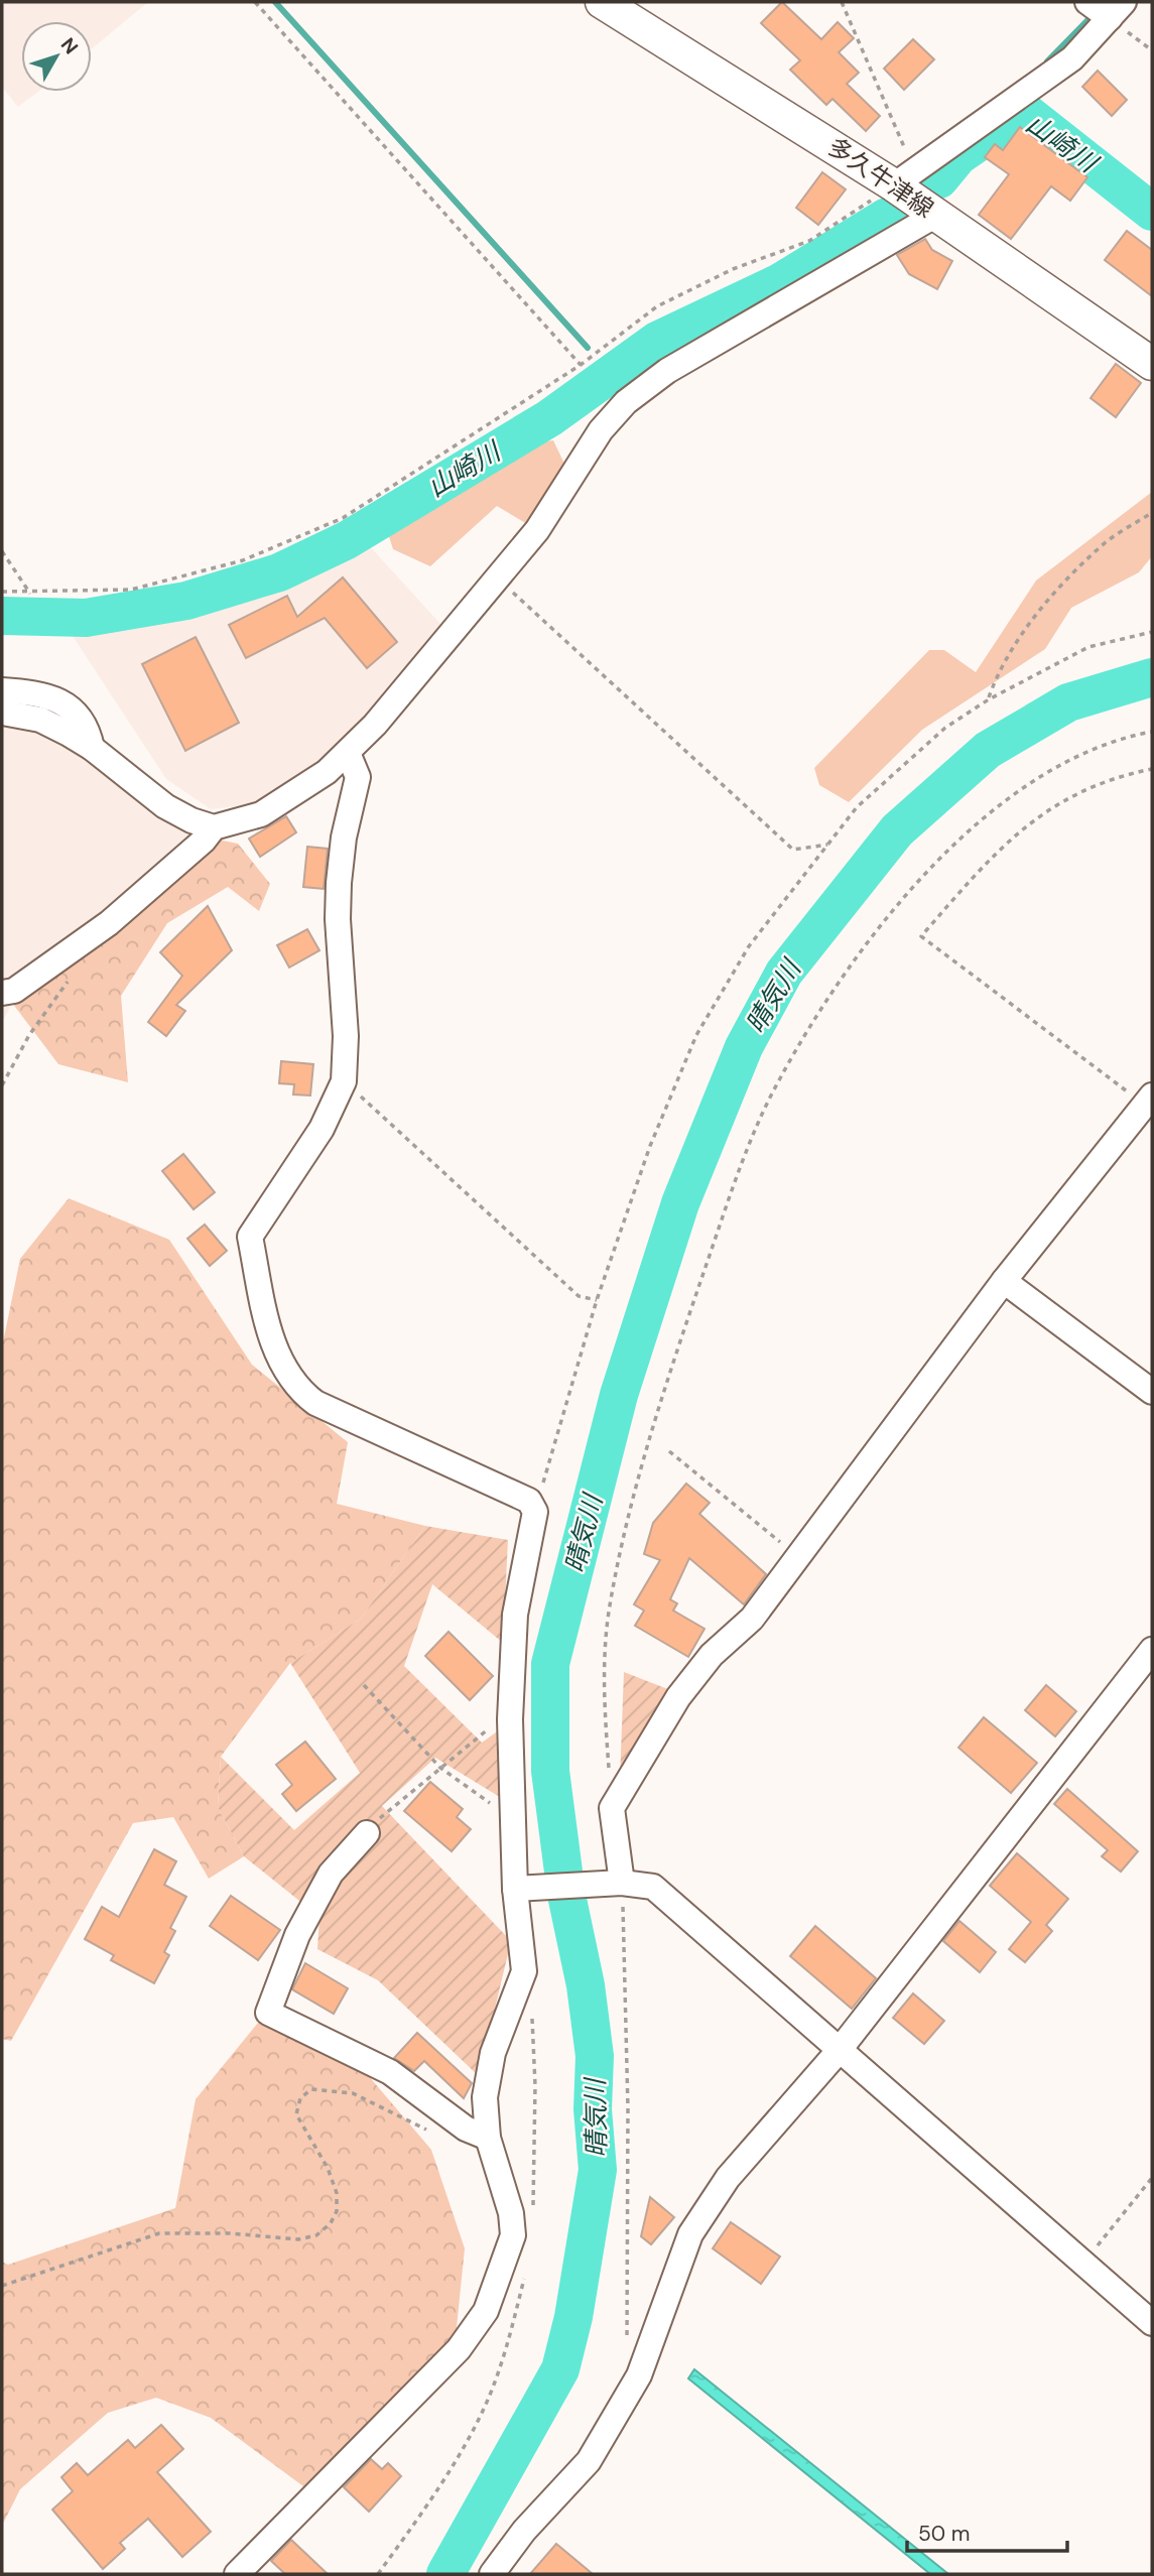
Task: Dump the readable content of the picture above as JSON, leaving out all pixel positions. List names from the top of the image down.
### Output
{
  "streets": {
    "main road": ["多久牛津線"]
  },
  "water": ["山崎川", "晴気川"],
  "scale_bar": "50 m",
  "north": "top right"
}
